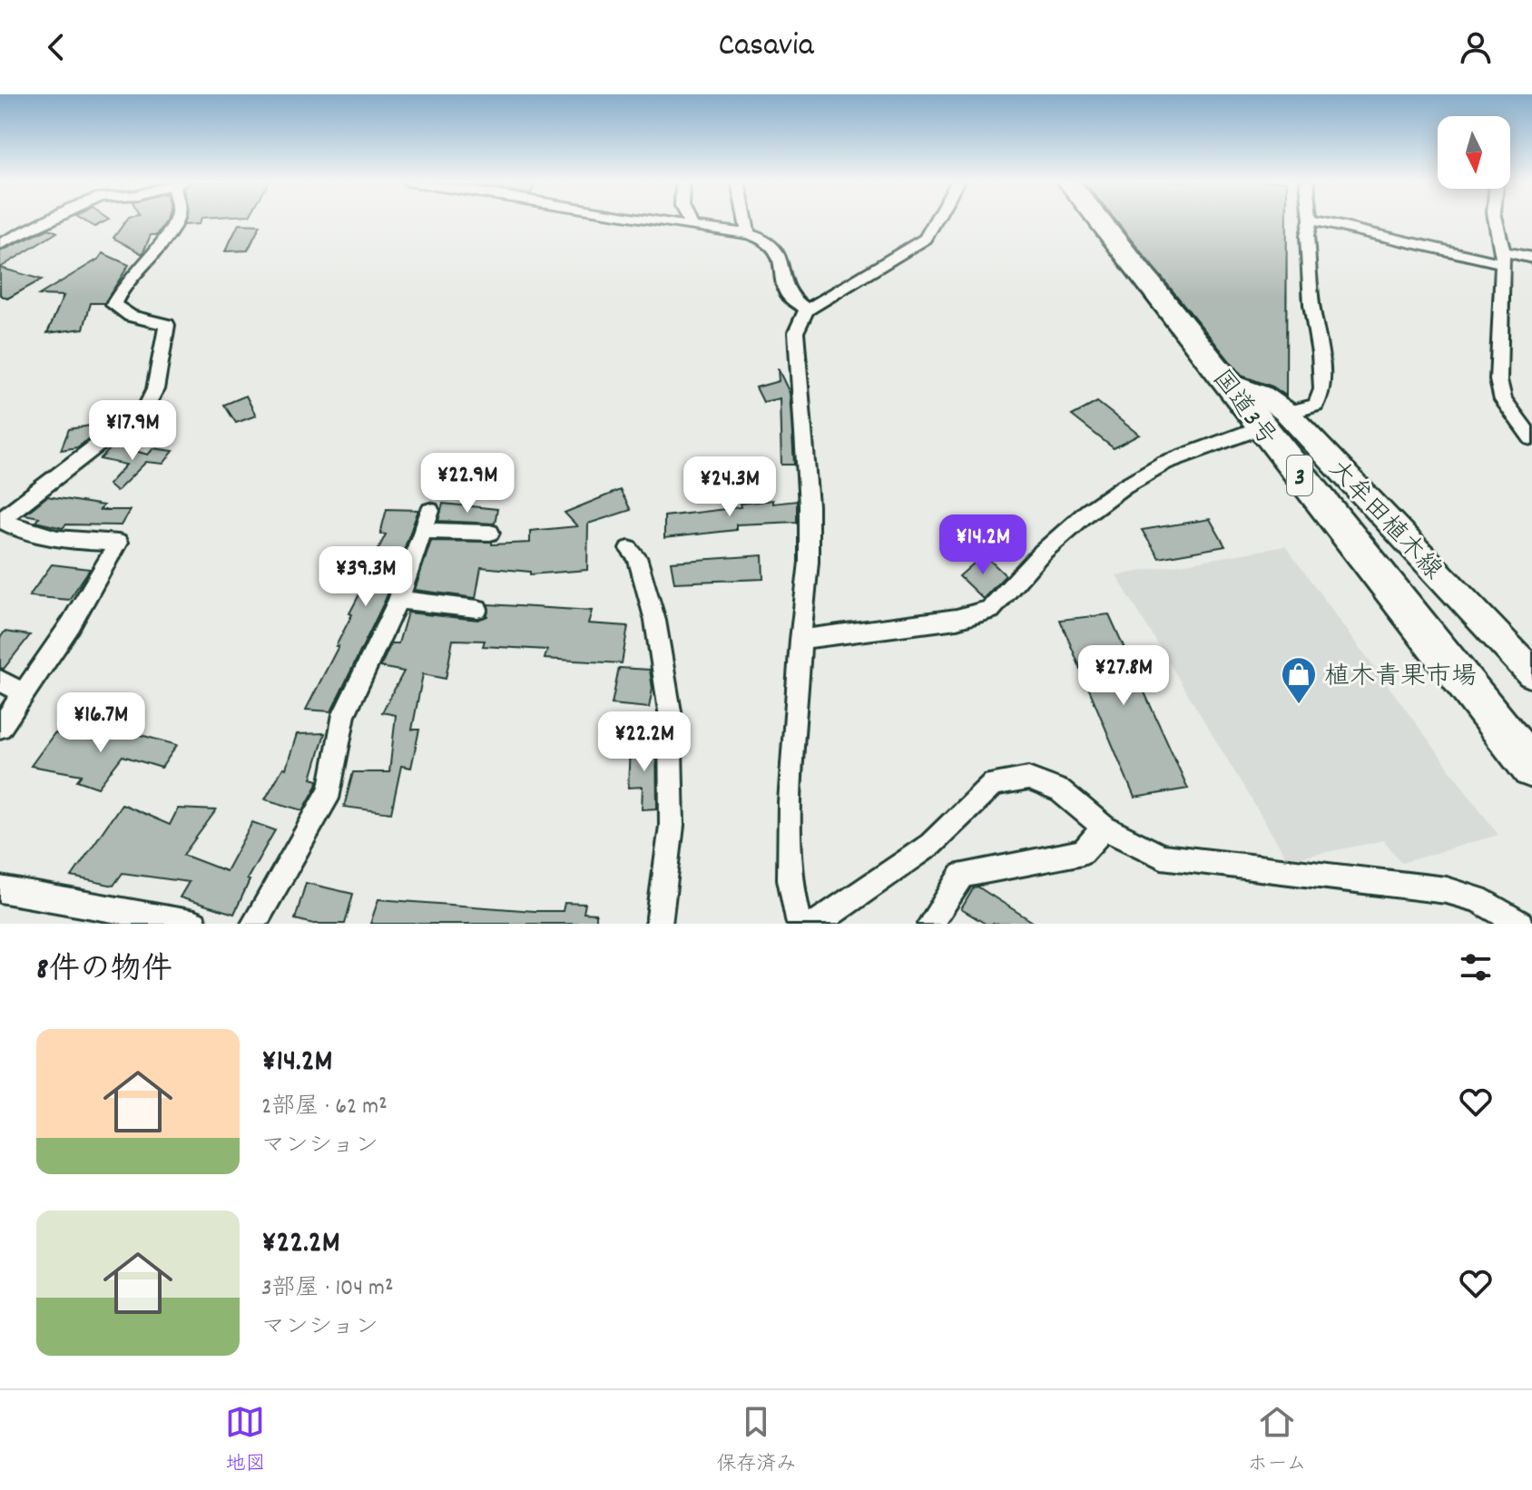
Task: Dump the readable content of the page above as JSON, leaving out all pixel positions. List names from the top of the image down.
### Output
{
  "streets": {
    "highway": ["国道3号", "3"],
    "main road": ["大牟田植木線"]
  },
  "crossings": [
    ["国道3号", "大牟田植木線"]
  ],
  "places": {
    "shop": ["植木青果市場"]
  },
  "north": "bottom",
  "page": {
    "header": "Casavia",
    "price": [
      "¥17.9M",
      "¥22.9M",
      "¥24.3M",
      "¥14.2M",
      "¥39.3M",
      "¥27.8M",
      "¥16.7M",
      "¥22.2M"
    ],
    "heading": "8件の物件",
    "list": [
      {
        "name": "¥14.2M",
        "note": "2部屋 · 62 m² · マンション"
      },
      {
        "name": "¥22.2M",
        "note": "3部屋 · 104 m² · マンション"
      }
    ],
    "tabs": ["地図", "保存済み", "ホーム"]
  }
}
